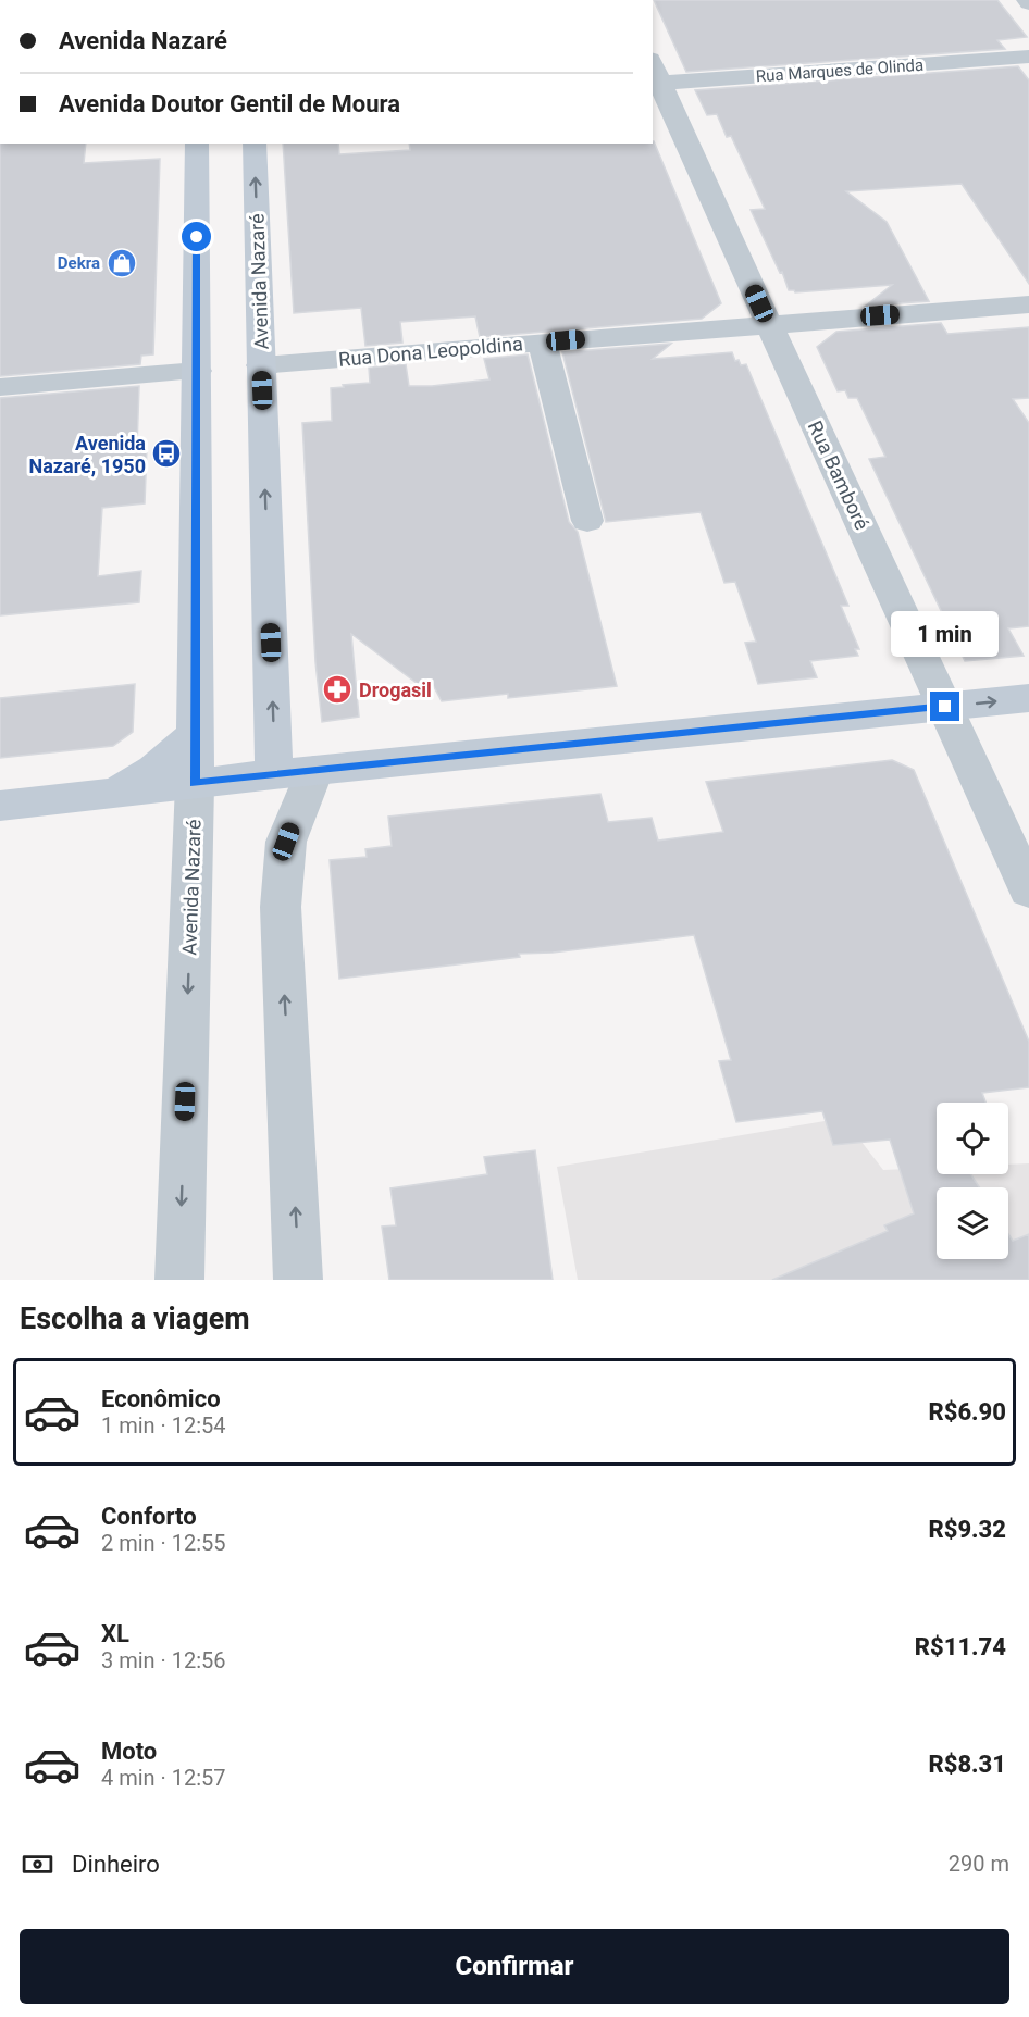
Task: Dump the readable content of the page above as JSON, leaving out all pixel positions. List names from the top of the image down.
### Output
{
  "streets": {
    "main road": ["Avenida Nazaré"],
    "street": ["Rua Marques de Olinda", "Rua Dona Leopoldina", "Rua Bamboré"]
  },
  "crossings": [
    ["Rua Marques de Olinda", "Rua Bamboré"],
    ["Avenida Nazaré", "Rua Dona Leopoldina"],
    ["Rua Dona Leopoldina", "Rua Bamboré"]
  ],
  "places": {
    "shop": ["Dekra"],
    "bus stop": ["Avenida Nazaré, 1950"],
    "pharmacy": ["Drogasil"]
  },
  "page": {
    "banner": ["Avenida Nazaré", "Avenida Doutor Gentil de Moura"],
    "bubble": "1 min",
    "heading": "Escolha a viagem",
    "list": [
      {
        "name": "Econômico",
        "note": "1 min · 12:54",
        "value": "R$6.90"
      },
      {
        "name": "Conforto",
        "note": "2 min · 12:55",
        "value": "R$9.32"
      },
      {
        "name": "XL",
        "note": "3 min · 12:56",
        "value": "R$11.74"
      },
      {
        "name": "Moto",
        "note": "4 min · 12:57",
        "value": "R$8.31"
      }
    ],
    "pay": ["Dinheiro", "290 m"],
    "buttons": "Confirmar"
  }
}
